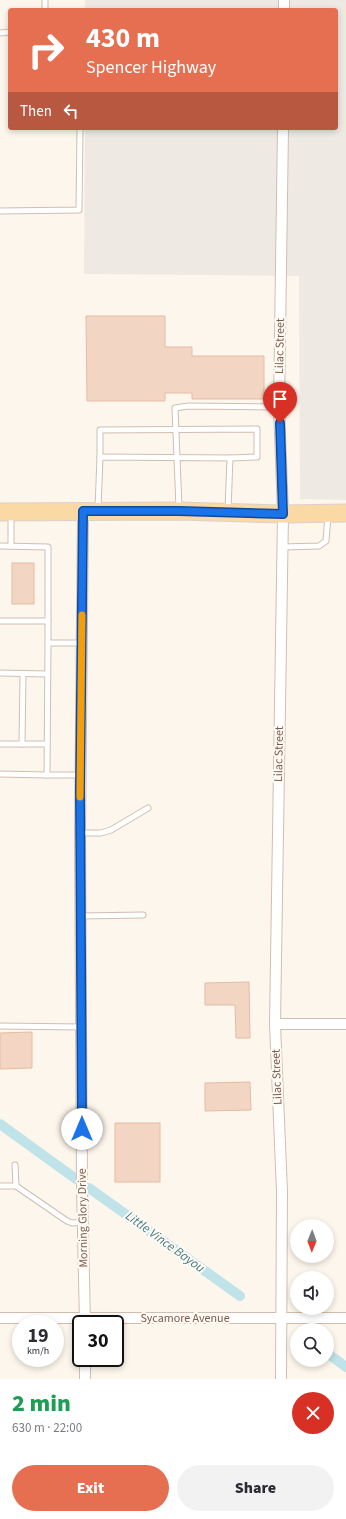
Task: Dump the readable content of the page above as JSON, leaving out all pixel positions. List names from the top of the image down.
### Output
{
  "streets": {
    "street": ["Lilac Street", "Morning Glory Drive", "Sycamore Avenue"]
  },
  "crossings": [
    ["Lilac Street", "Sycamore Avenue"]
  ],
  "water": ["Little Vince Bayou"],
  "north": "bottom",
  "page": {
    "turn": ["430 m", "Spencer Highway"],
    "then": "Then",
    "speed": "19 km/h",
    "limit": "30",
    "heading": ["2 min", "630 m · 22:00"],
    "buttons": ["Exit", "Share"]
  }
}
